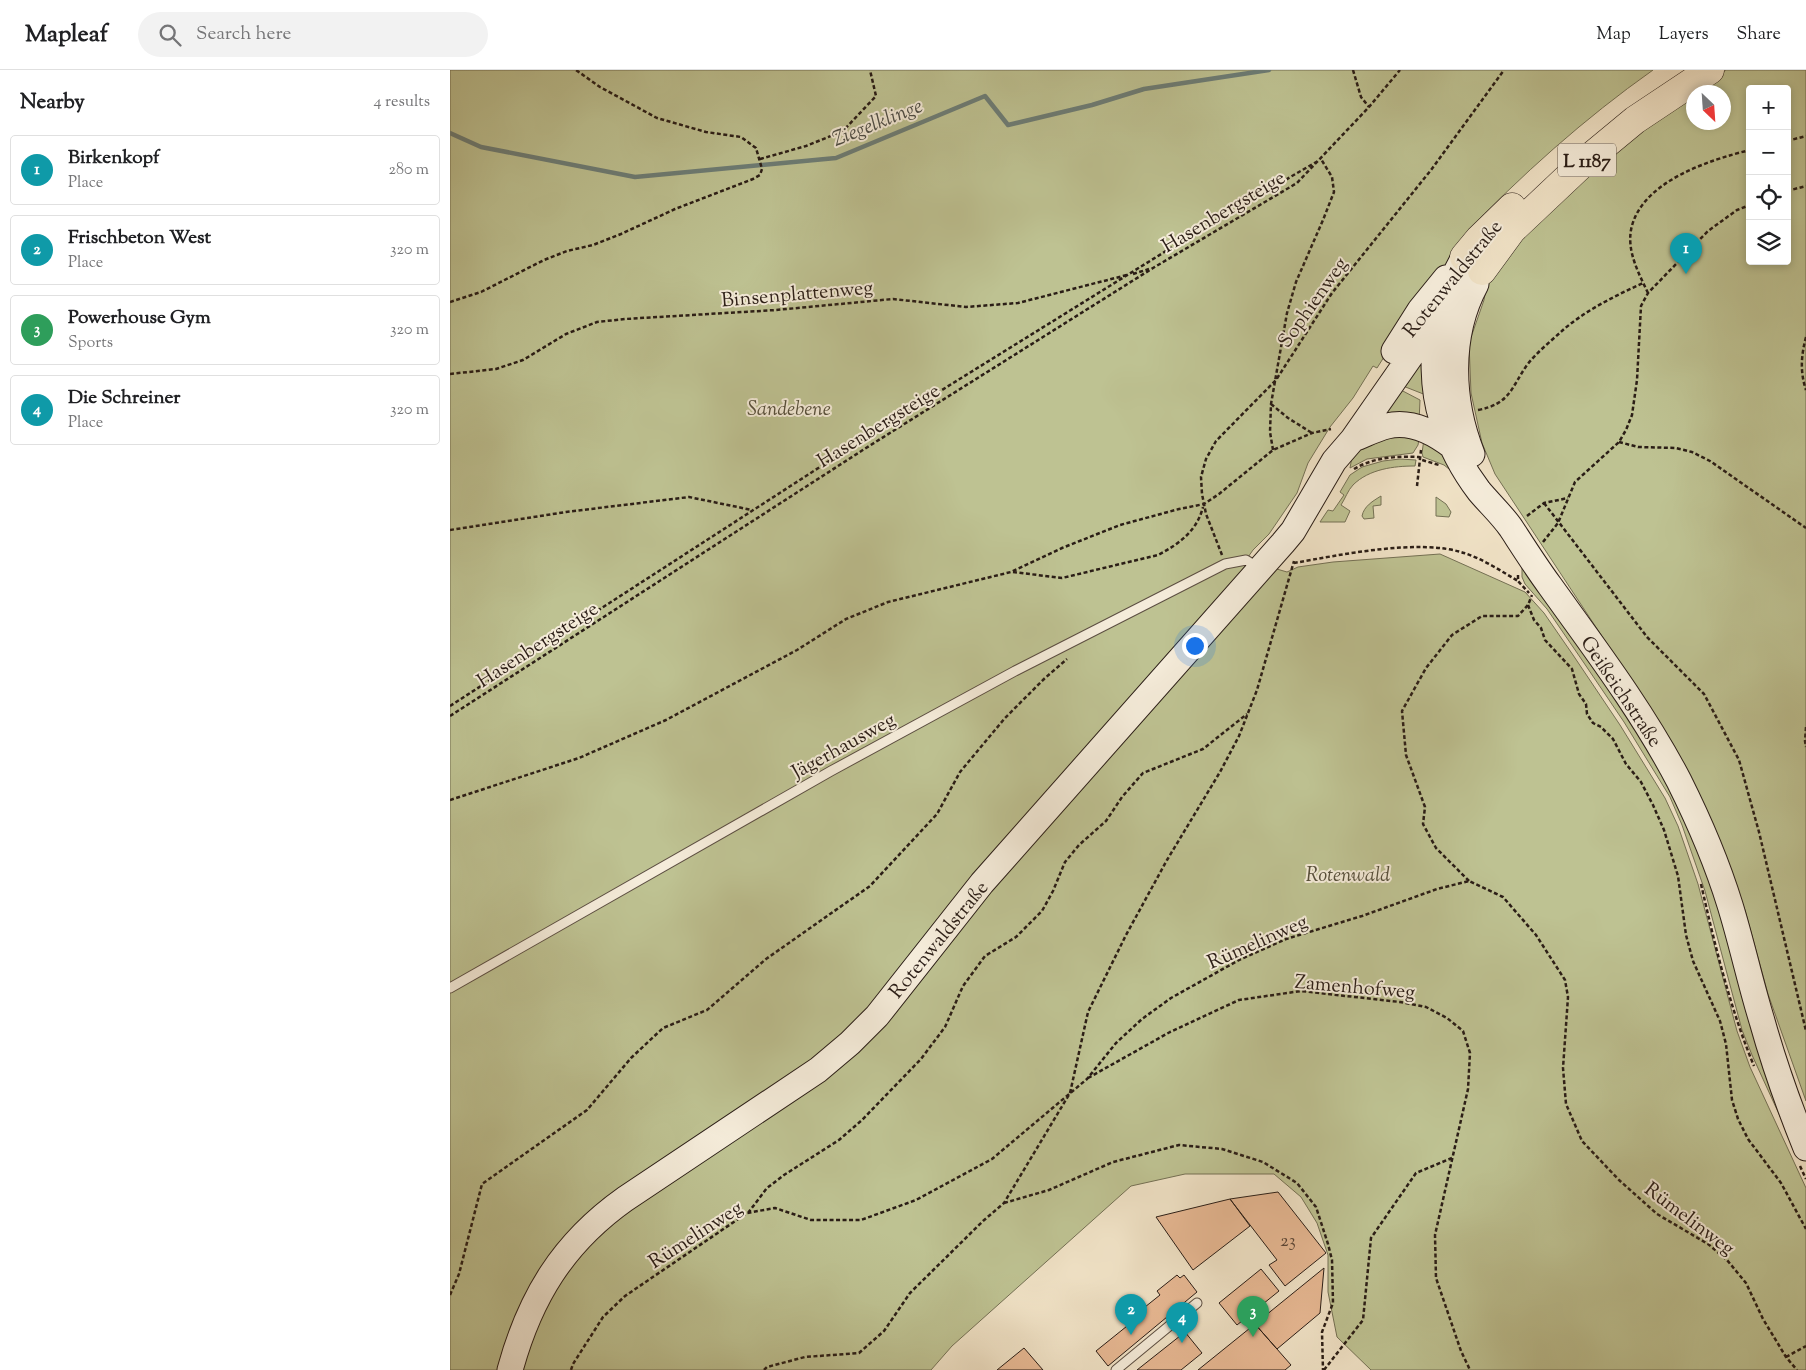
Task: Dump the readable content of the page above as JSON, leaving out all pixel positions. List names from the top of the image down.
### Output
{
  "streets": {
    "highway": ["L 1187", "Rotenwaldstraße"],
    "main road": ["Geißeichstraße"],
    "lane": ["Jägerhausweg"],
    "path": [
      "Hasenbergsteige",
      "Binsenplattenweg",
      "Sophienweg",
      "Rümelinweg",
      "Zamenhofweg"
    ]
  },
  "crossings": [
    ["Hasenbergsteige", "Binsenplattenweg"],
    ["Rotenwaldstraße", "Geißeichstraße"],
    ["Rotenwaldstraße", "Jägerhausweg"],
    ["Sophienweg", "Jägerhausweg"],
    ["Rümelinweg", "Zamenhofweg"]
  ],
  "water": ["Ziegelklinge"],
  "parks": ["Sandebene", "Rotenwald"],
  "house_numbers": ["23"],
  "north": "bottom right",
  "page": {
    "header": "Mapleaf",
    "search": "Search here",
    "nav": ["Map", "Layers", "Share"],
    "heading": ["Nearby", "4 results"],
    "map_buttons": ["+", "−"],
    "list": [
      {
        "mark": "1",
        "name": "Birkenkopf",
        "note": "Place",
        "value": "280 m"
      },
      {
        "mark": "2",
        "name": "Frischbeton West",
        "note": "Place",
        "value": "320 m"
      },
      {
        "mark": "3",
        "name": "Powerhouse Gym",
        "note": "Sports",
        "value": "320 m"
      },
      {
        "mark": "4",
        "name": "Die Schreiner",
        "note": "Place",
        "value": "320 m"
      }
    ],
    "pins": [
      "1",
      "2",
      "3",
      "4"
    ]
  }
}
